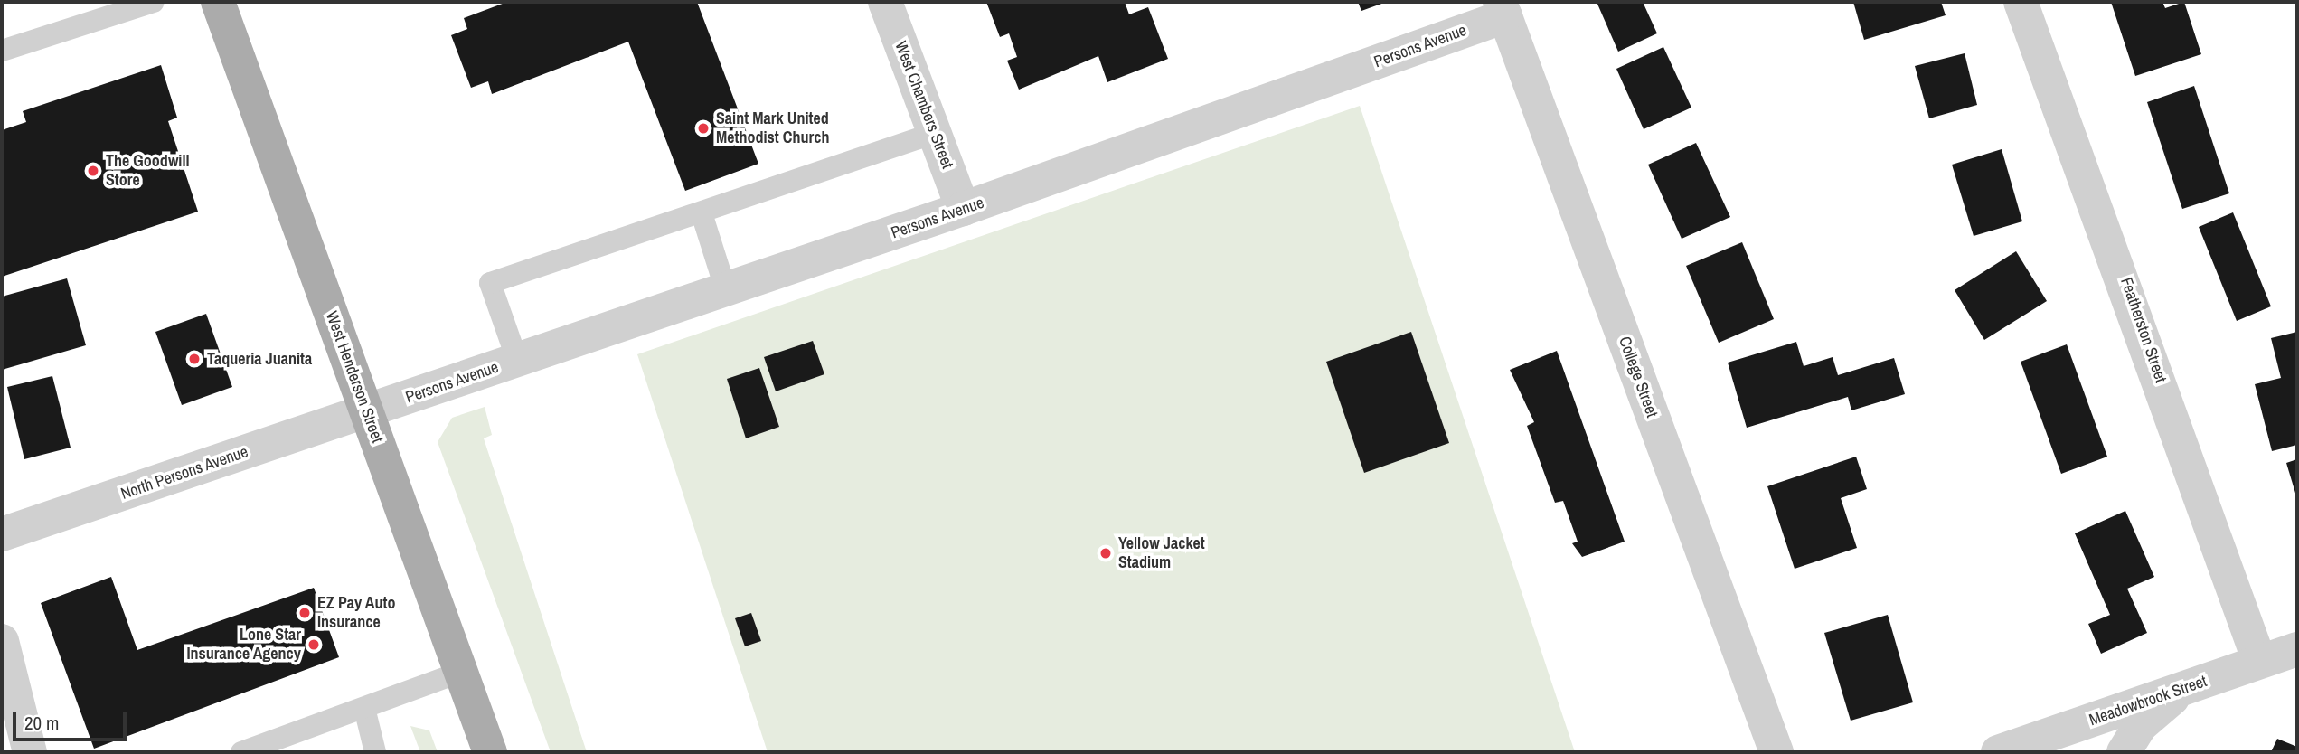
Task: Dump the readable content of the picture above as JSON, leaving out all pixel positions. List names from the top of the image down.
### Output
{
  "streets": {
    "main road": ["West Henderson Street"],
    "street": [
      "Persons Avenue",
      "West Chambers Street",
      "Featherston Street",
      "College Street",
      "North Persons Avenue",
      "Meadowbrook Street"
    ]
  },
  "crossings": [
    ["Persons Avenue", "West Chambers Street"],
    ["Persons Avenue", "West Henderson Street"],
    ["Persons Avenue", "College Street"],
    ["Persons Avenue", "North Persons Avenue"],
    ["Featherston Street", "Meadowbrook Street"],
    ["West Henderson Street", "North Persons Avenue"]
  ],
  "places": [
    "Saint Mark United Methodist Church",
    "The Goodwill Store",
    "Taqueria Juanita",
    "Yellow Jacket Stadium",
    "EZ Pay Auto Insurance",
    "Lone Star Insurance Agency"
  ],
  "scale_bar": "20 m"
}
